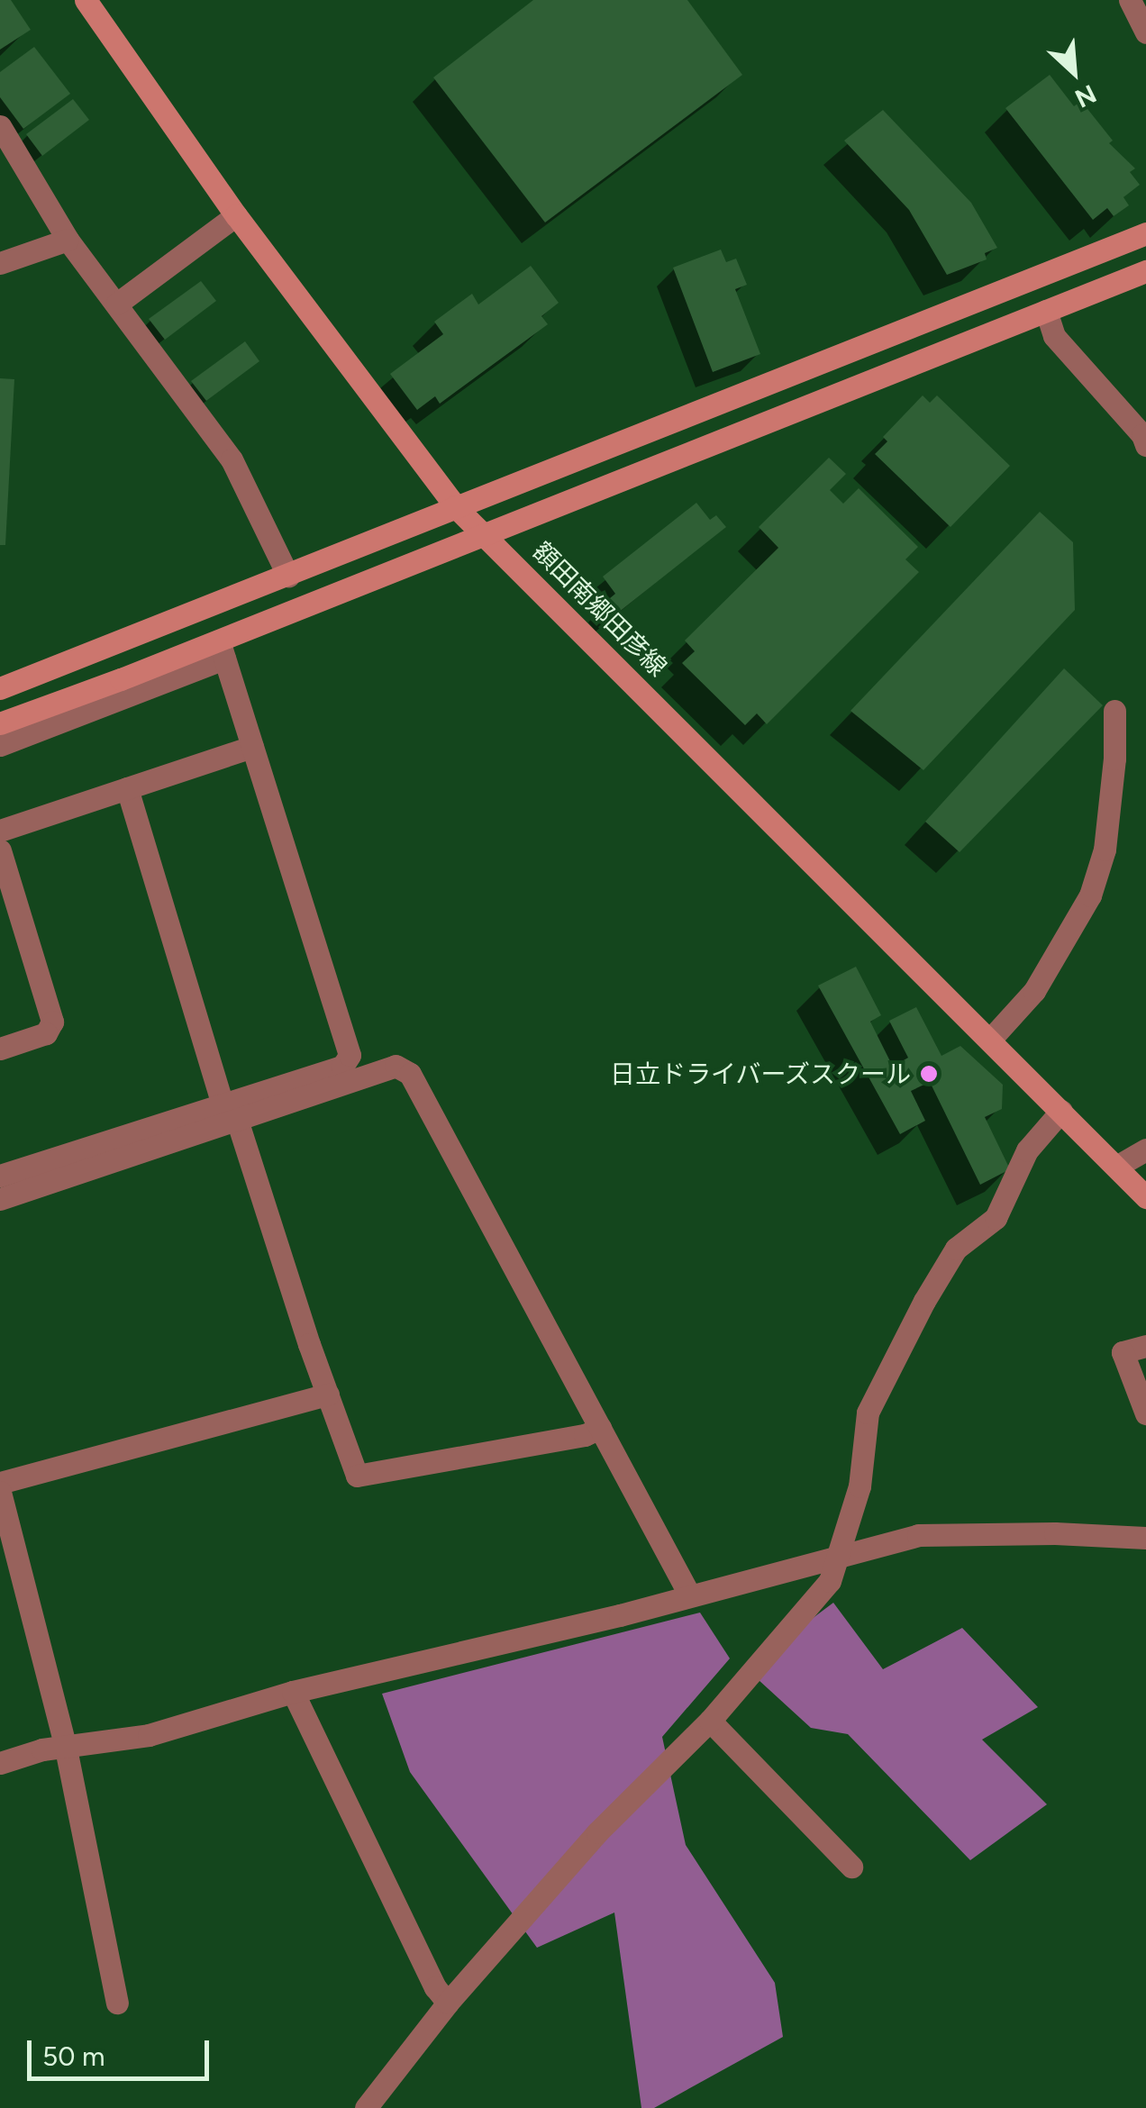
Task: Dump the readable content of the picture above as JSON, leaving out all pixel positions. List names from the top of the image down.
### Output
{
  "streets": {
    "street": ["額田南郷田彦線"]
  },
  "places": ["日立ドライバーズスクール"],
  "scale_bar": "50 m",
  "north": "bottom right"
}
